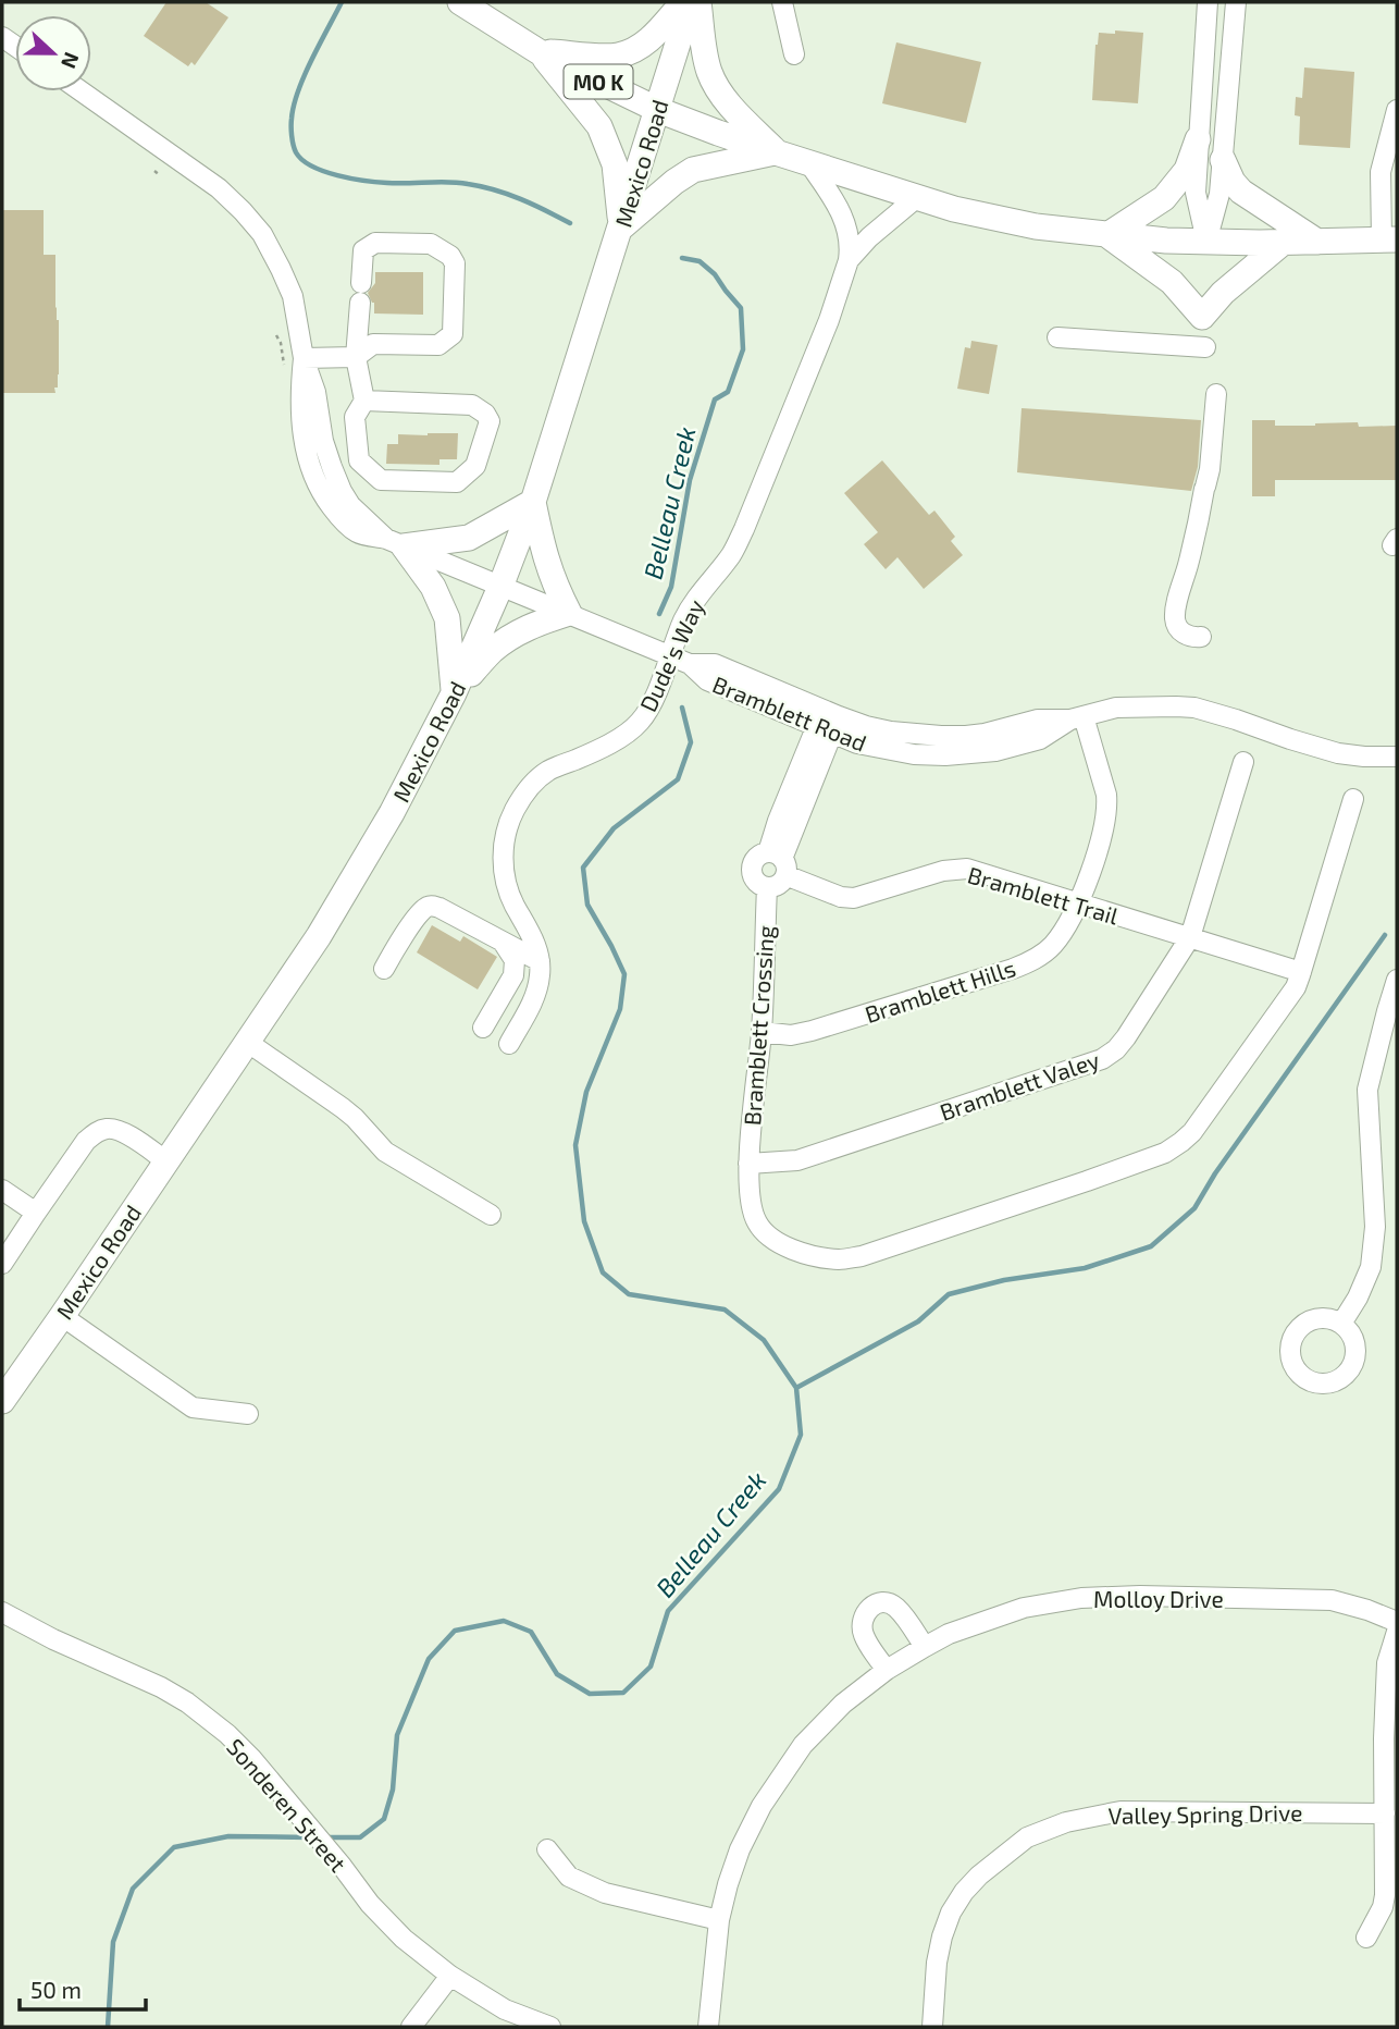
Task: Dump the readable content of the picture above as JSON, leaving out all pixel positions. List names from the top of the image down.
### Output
{
  "streets": {
    "main road": ["MO K", "Mexico Road"],
    "street": [
      "Dude's Way",
      "Bramblett Road",
      "Bramblett Trail",
      "Bramblett Hills",
      "Bramblett Crossing",
      "Bramblett Valey",
      "Molloy Drive",
      "Sonderen Street",
      "Valley Spring Drive"
    ]
  },
  "crossings": [
    ["MO K", "Mexico Road"],
    ["MO K", "Dude's Way"],
    ["Mexico Road", "Bramblett Road"],
    ["Dude's Way", "Bramblett Road"],
    ["Bramblett Road", "Bramblett Hills"],
    ["Bramblett Trail", "Bramblett Hills"],
    ["Bramblett Trail", "Bramblett Crossing"],
    ["Bramblett Trail", "Bramblett Valey"],
    ["Bramblett Hills", "Bramblett Crossing"],
    ["Bramblett Crossing", "Bramblett Valey"]
  ],
  "water": ["Belleau Creek"],
  "scale_bar": "50 m",
  "north": "right"
}
